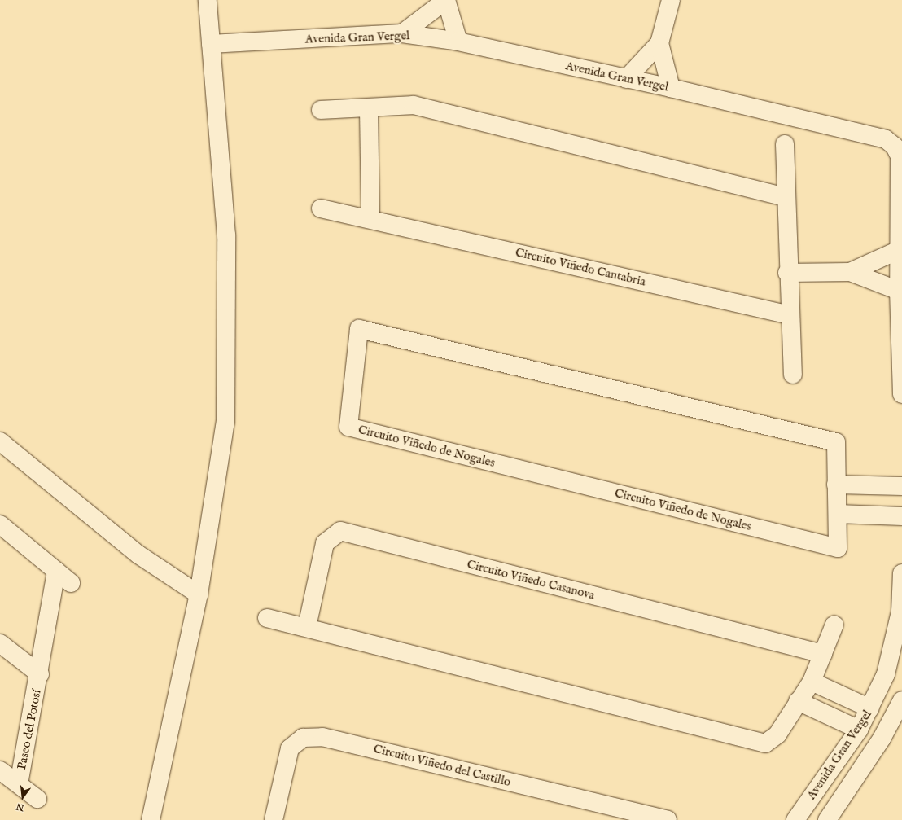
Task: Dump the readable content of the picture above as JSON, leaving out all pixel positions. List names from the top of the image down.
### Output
{
  "streets": {
    "street": [
      "Avenida Gran Vergel",
      "Circuito Viñedo Cantabria",
      "Circuito Viñedo de Nogales",
      "Circuito Viñedo Casanova",
      "Paseo del Potosí",
      "Circuito Viñedo del Castillo"
    ]
  },
  "north": "bottom"
}
